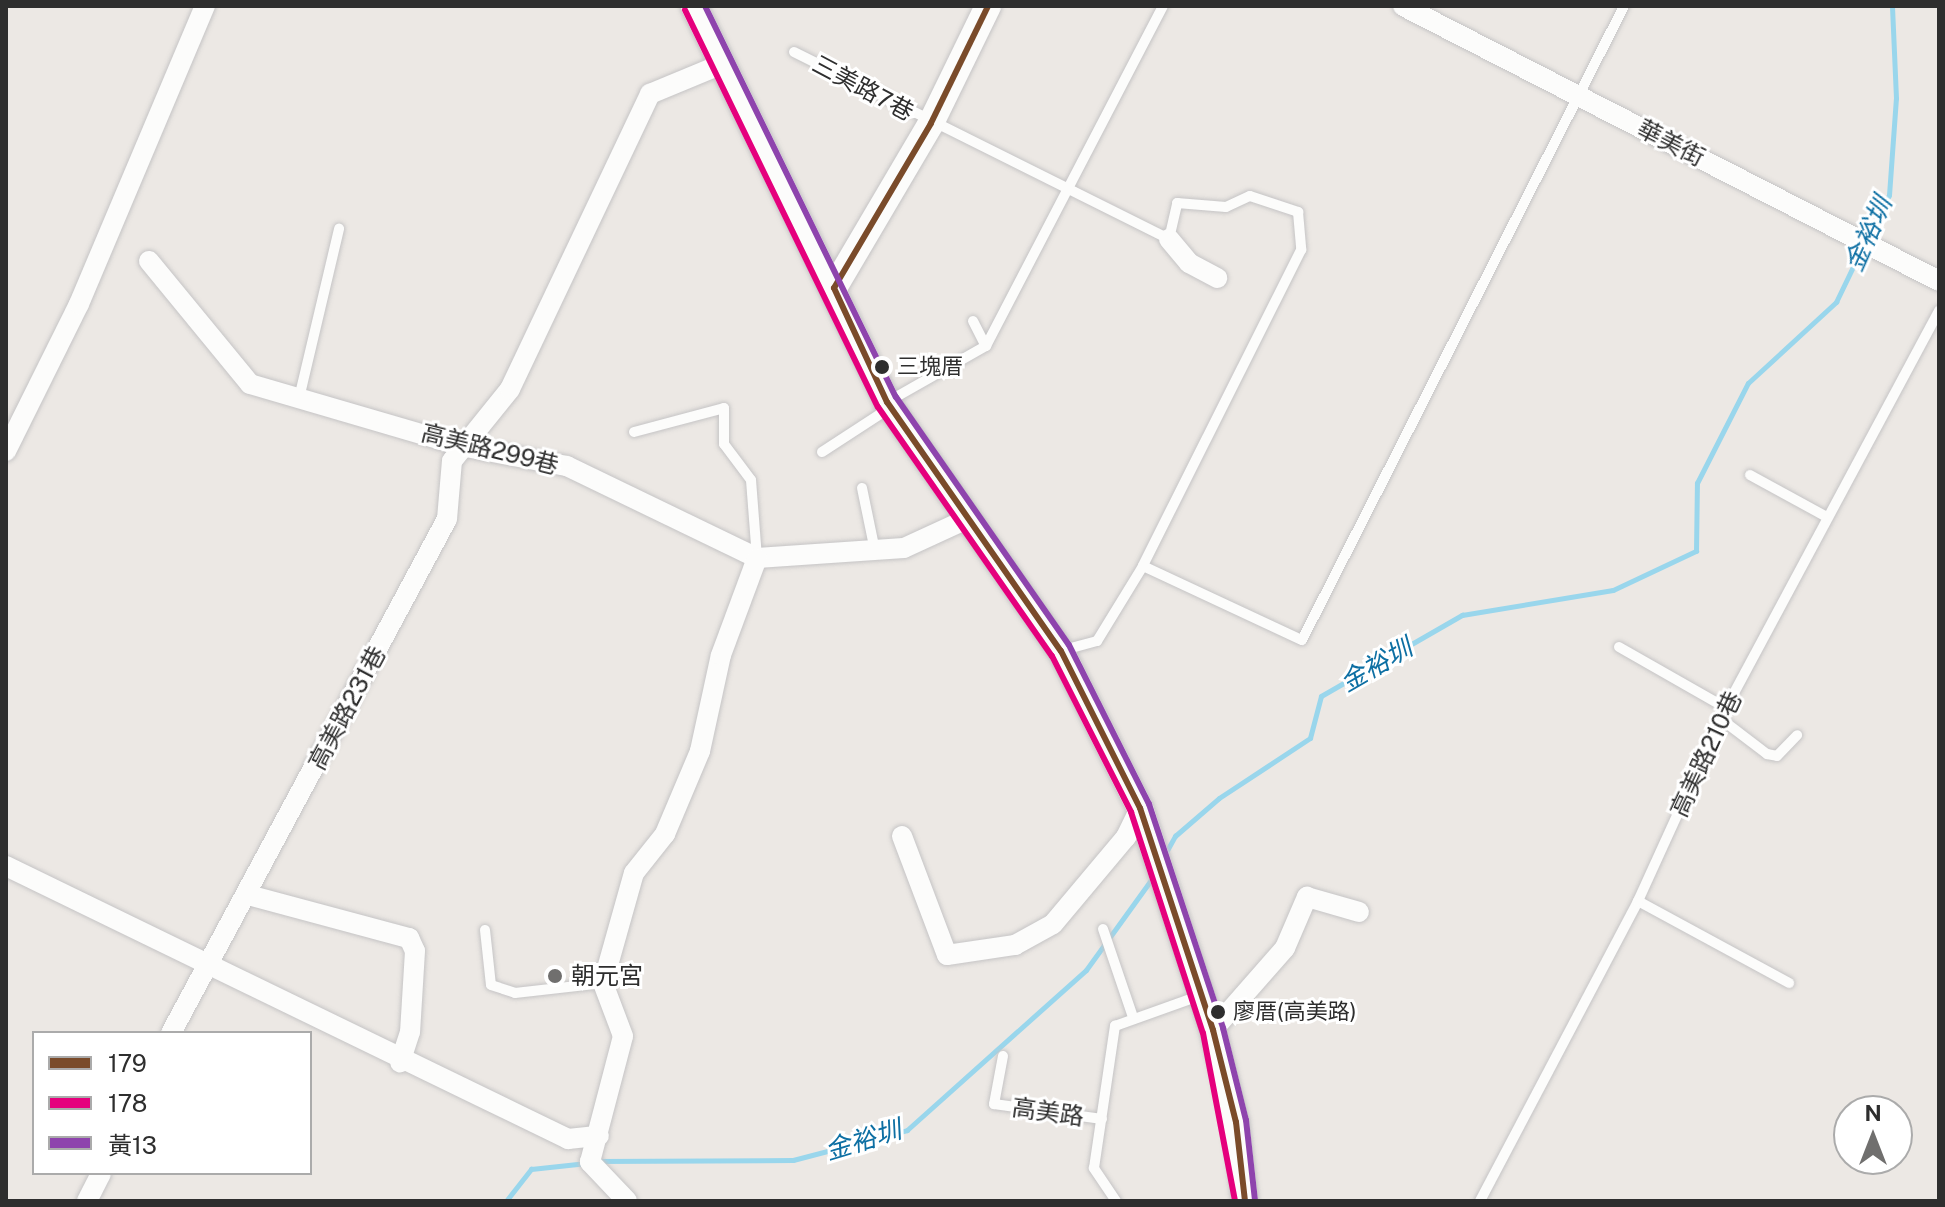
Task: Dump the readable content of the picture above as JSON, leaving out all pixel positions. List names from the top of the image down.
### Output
{
  "streets": {
    "street": ["華美街", "高美路299巷", "高美路231巷"],
    "lane": ["三美路7巷", "高美路210巷", "高美路"]
  },
  "crossings": [
    ["高美路299巷", "高美路231巷"]
  ],
  "water": ["金裕圳"],
  "places": ["三塊厝", "朝元宮", "廖厝(高美路)"],
  "lines": ["transit line 179", "transit line 黃13", "transit line 178"],
  "legend": ["179", "178", "黃13"],
  "north": "top"
}
